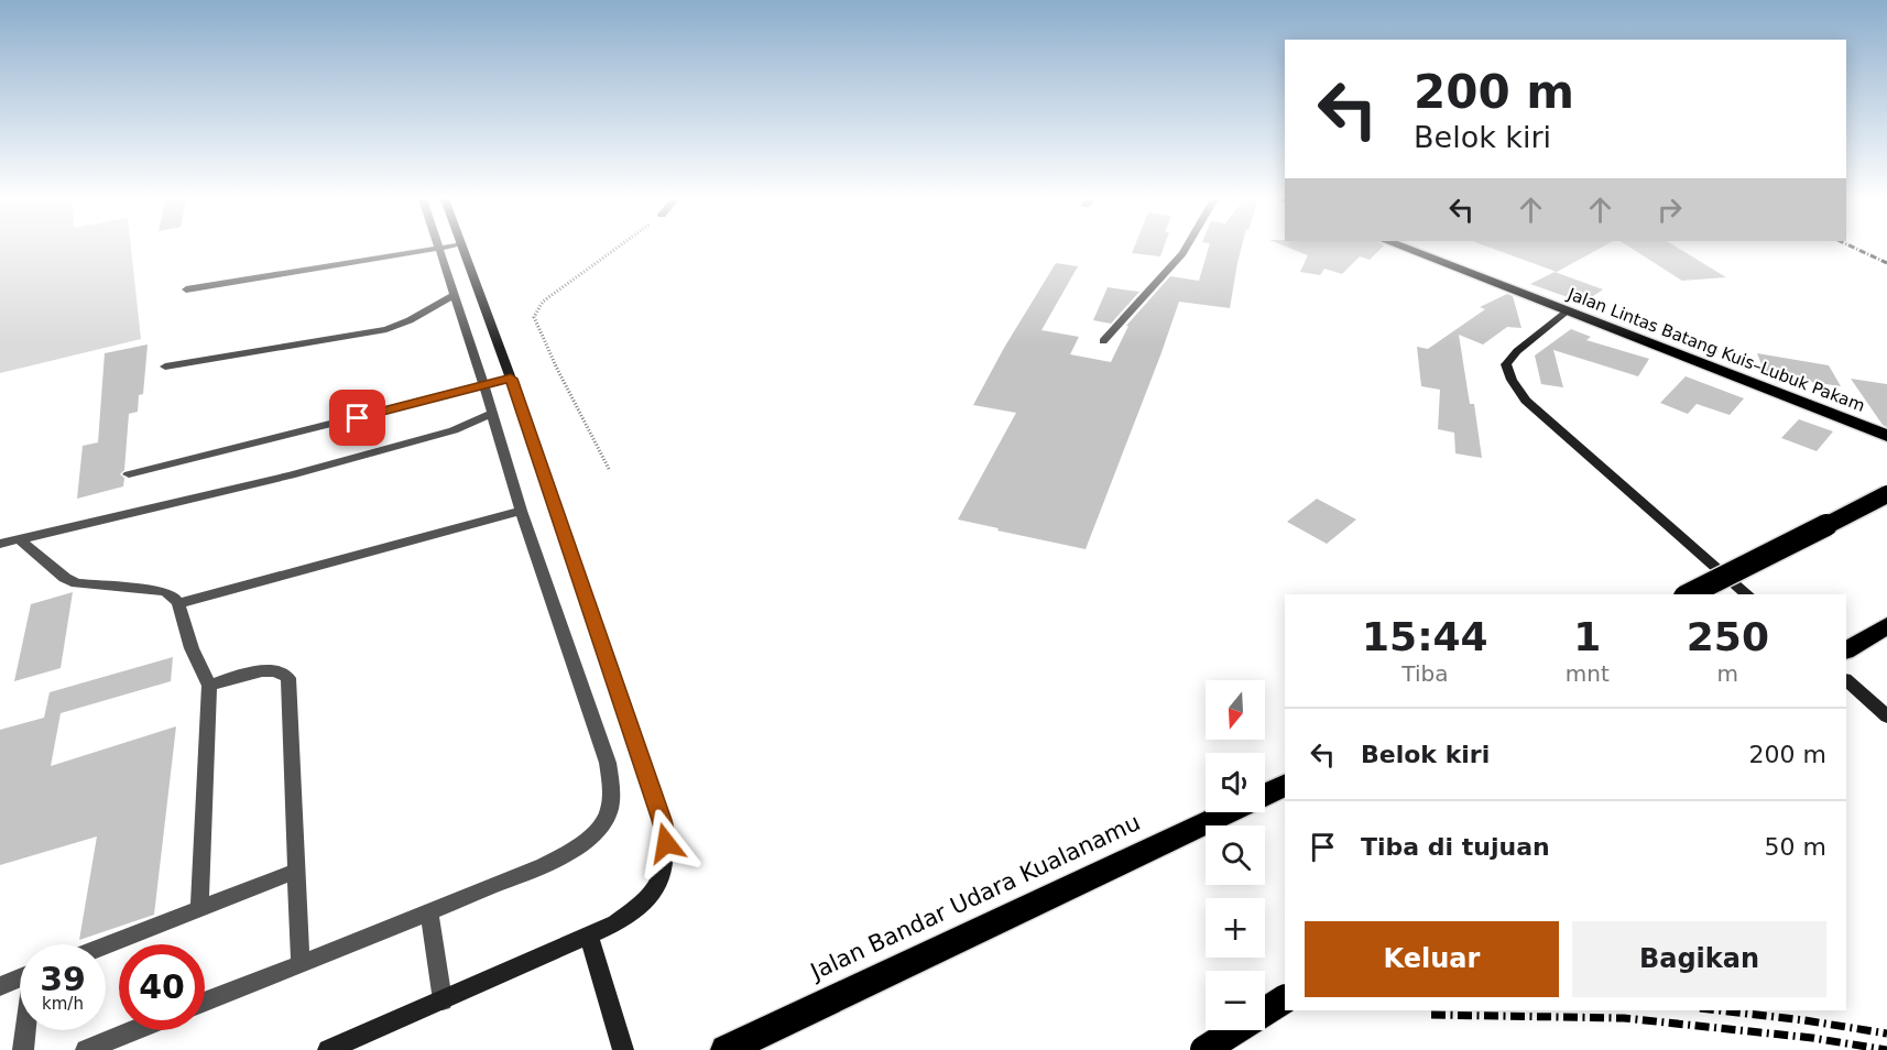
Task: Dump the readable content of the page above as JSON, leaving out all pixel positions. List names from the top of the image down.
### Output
{
  "streets": {
    "highway": ["Jalan Lintas Batang Kuis–Lubuk Pakam", "Jalan Bandar Udara Kualanamu"]
  },
  "north": "bottom",
  "page": {
    "turn": ["200 m", "Belok kiri"],
    "eta": [
      "15:44",
      "Tiba",
      "1",
      "mnt",
      "250",
      "m"
    ],
    "map_buttons": ["+", "−"],
    "list": [
      {
        "name": "Belok kiri",
        "value": "200 m"
      },
      {
        "name": "Tiba di tujuan",
        "value": "50 m"
      }
    ],
    "buttons": ["Keluar", "Bagikan"],
    "speed": "39 km/h",
    "limit": "40"
  }
}
